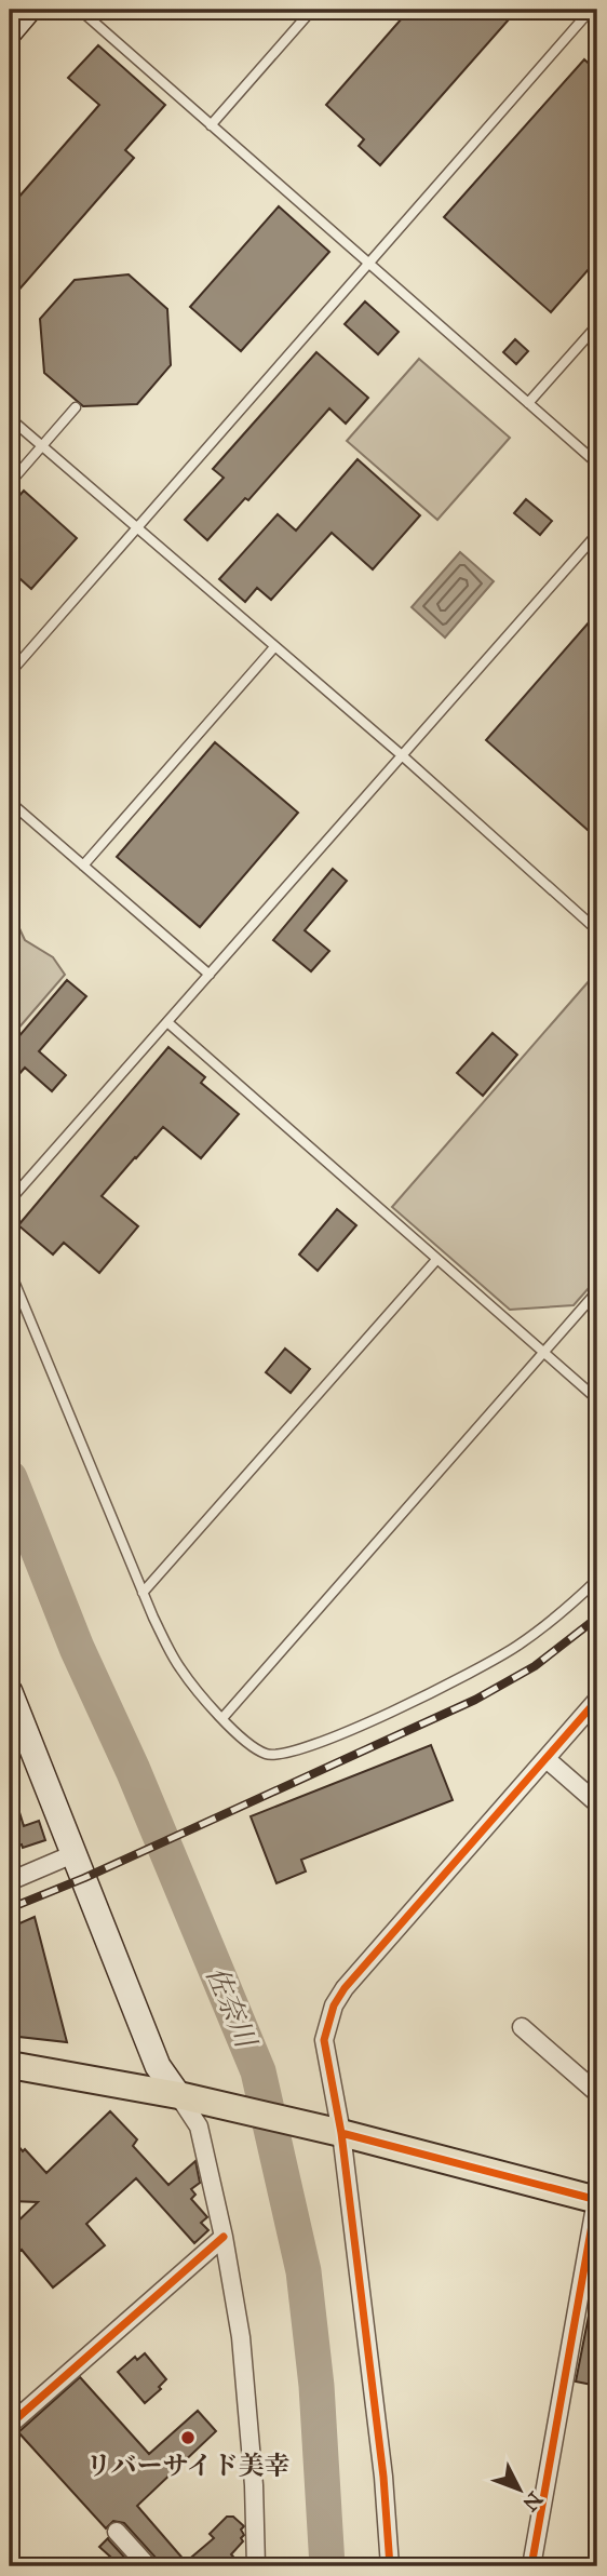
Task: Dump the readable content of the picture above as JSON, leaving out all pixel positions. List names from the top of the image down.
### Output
{
  "water": ["佐奈川"],
  "places": ["リバーサイド美幸"],
  "north": "bottom right"
}
